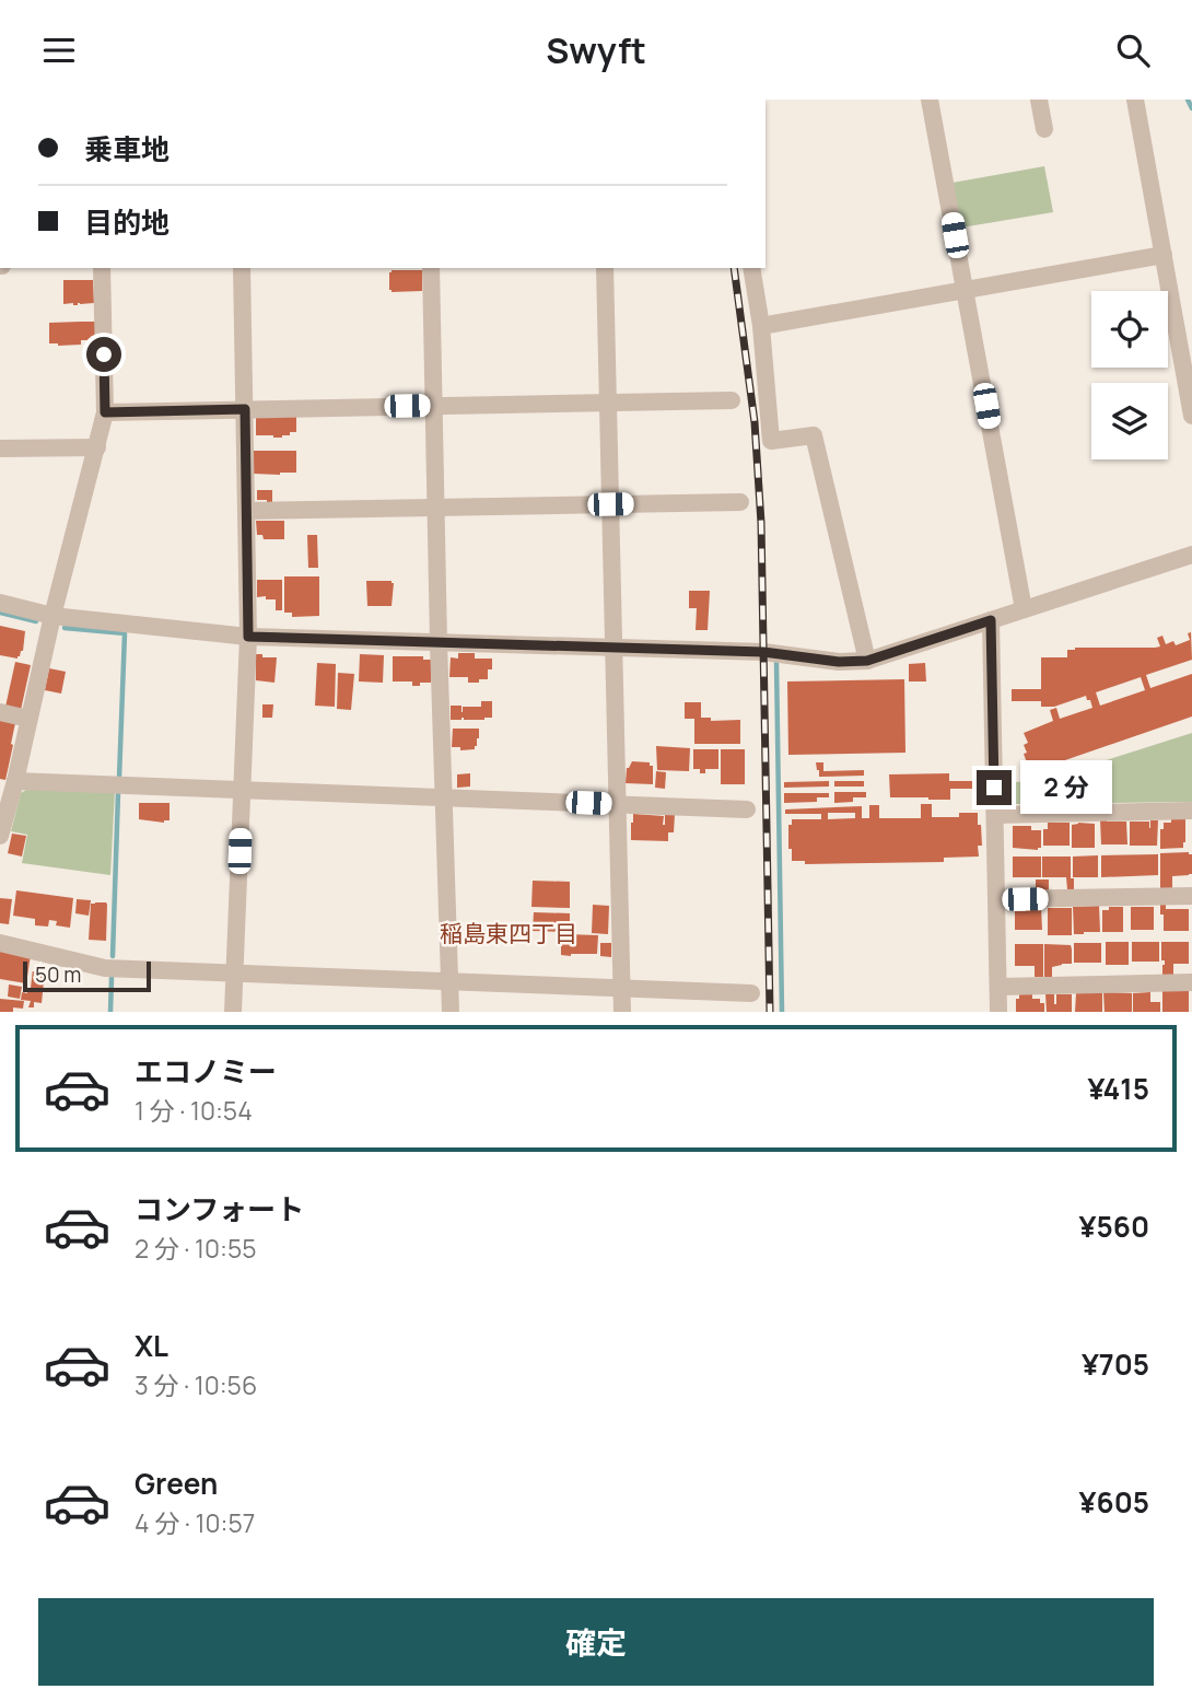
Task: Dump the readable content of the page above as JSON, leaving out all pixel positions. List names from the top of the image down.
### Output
{
  "districts": ["稲島東四丁目"],
  "scale_bar": "50 m",
  "page": {
    "header": "Swyft",
    "banner": ["乗車地", "目的地"],
    "bubble": "2 分",
    "scale": "50 m",
    "list": [
      {
        "name": "エコノミー",
        "note": "1 分 · 10:54",
        "value": "¥415"
      },
      {
        "name": "コンフォート",
        "note": "2 分 · 10:55",
        "value": "¥560"
      },
      {
        "name": "XL",
        "note": "3 分 · 10:56",
        "value": "¥705"
      },
      {
        "name": "Green",
        "note": "4 分 · 10:57",
        "value": "¥605"
      }
    ],
    "buttons": "確定"
  }
}
